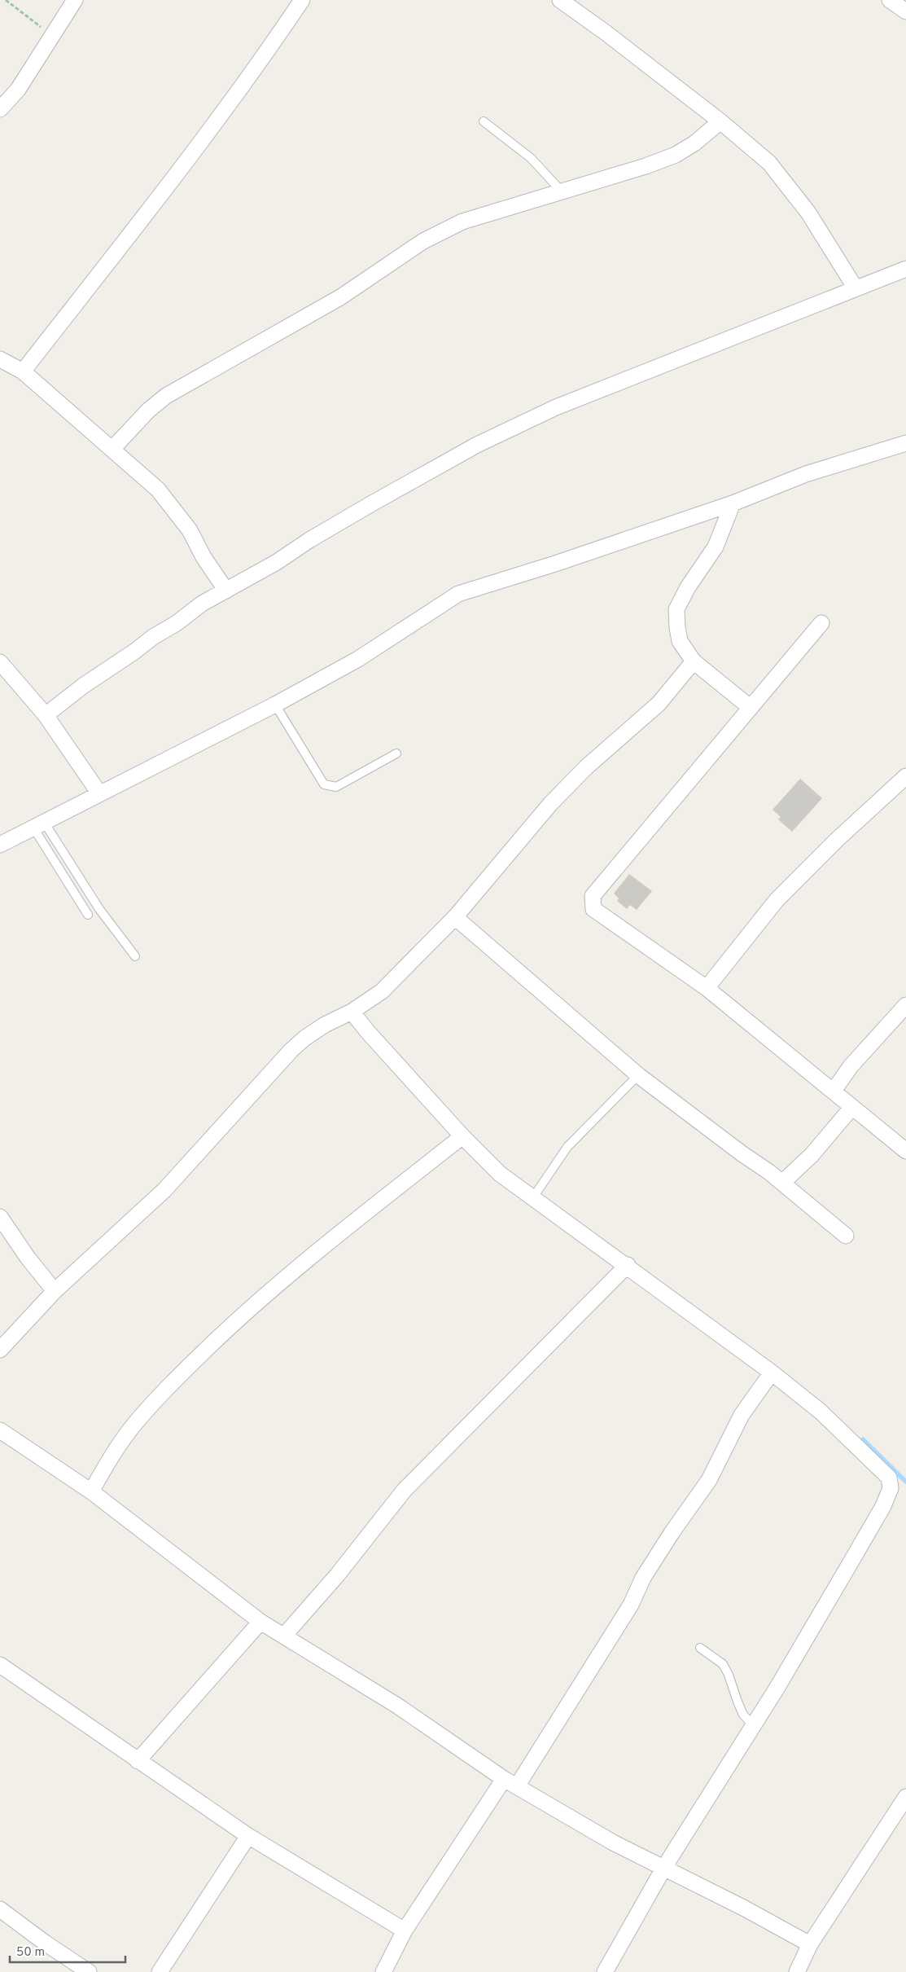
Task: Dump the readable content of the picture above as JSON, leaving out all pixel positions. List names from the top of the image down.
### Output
{
  "scale_bar": "50 m"
}
